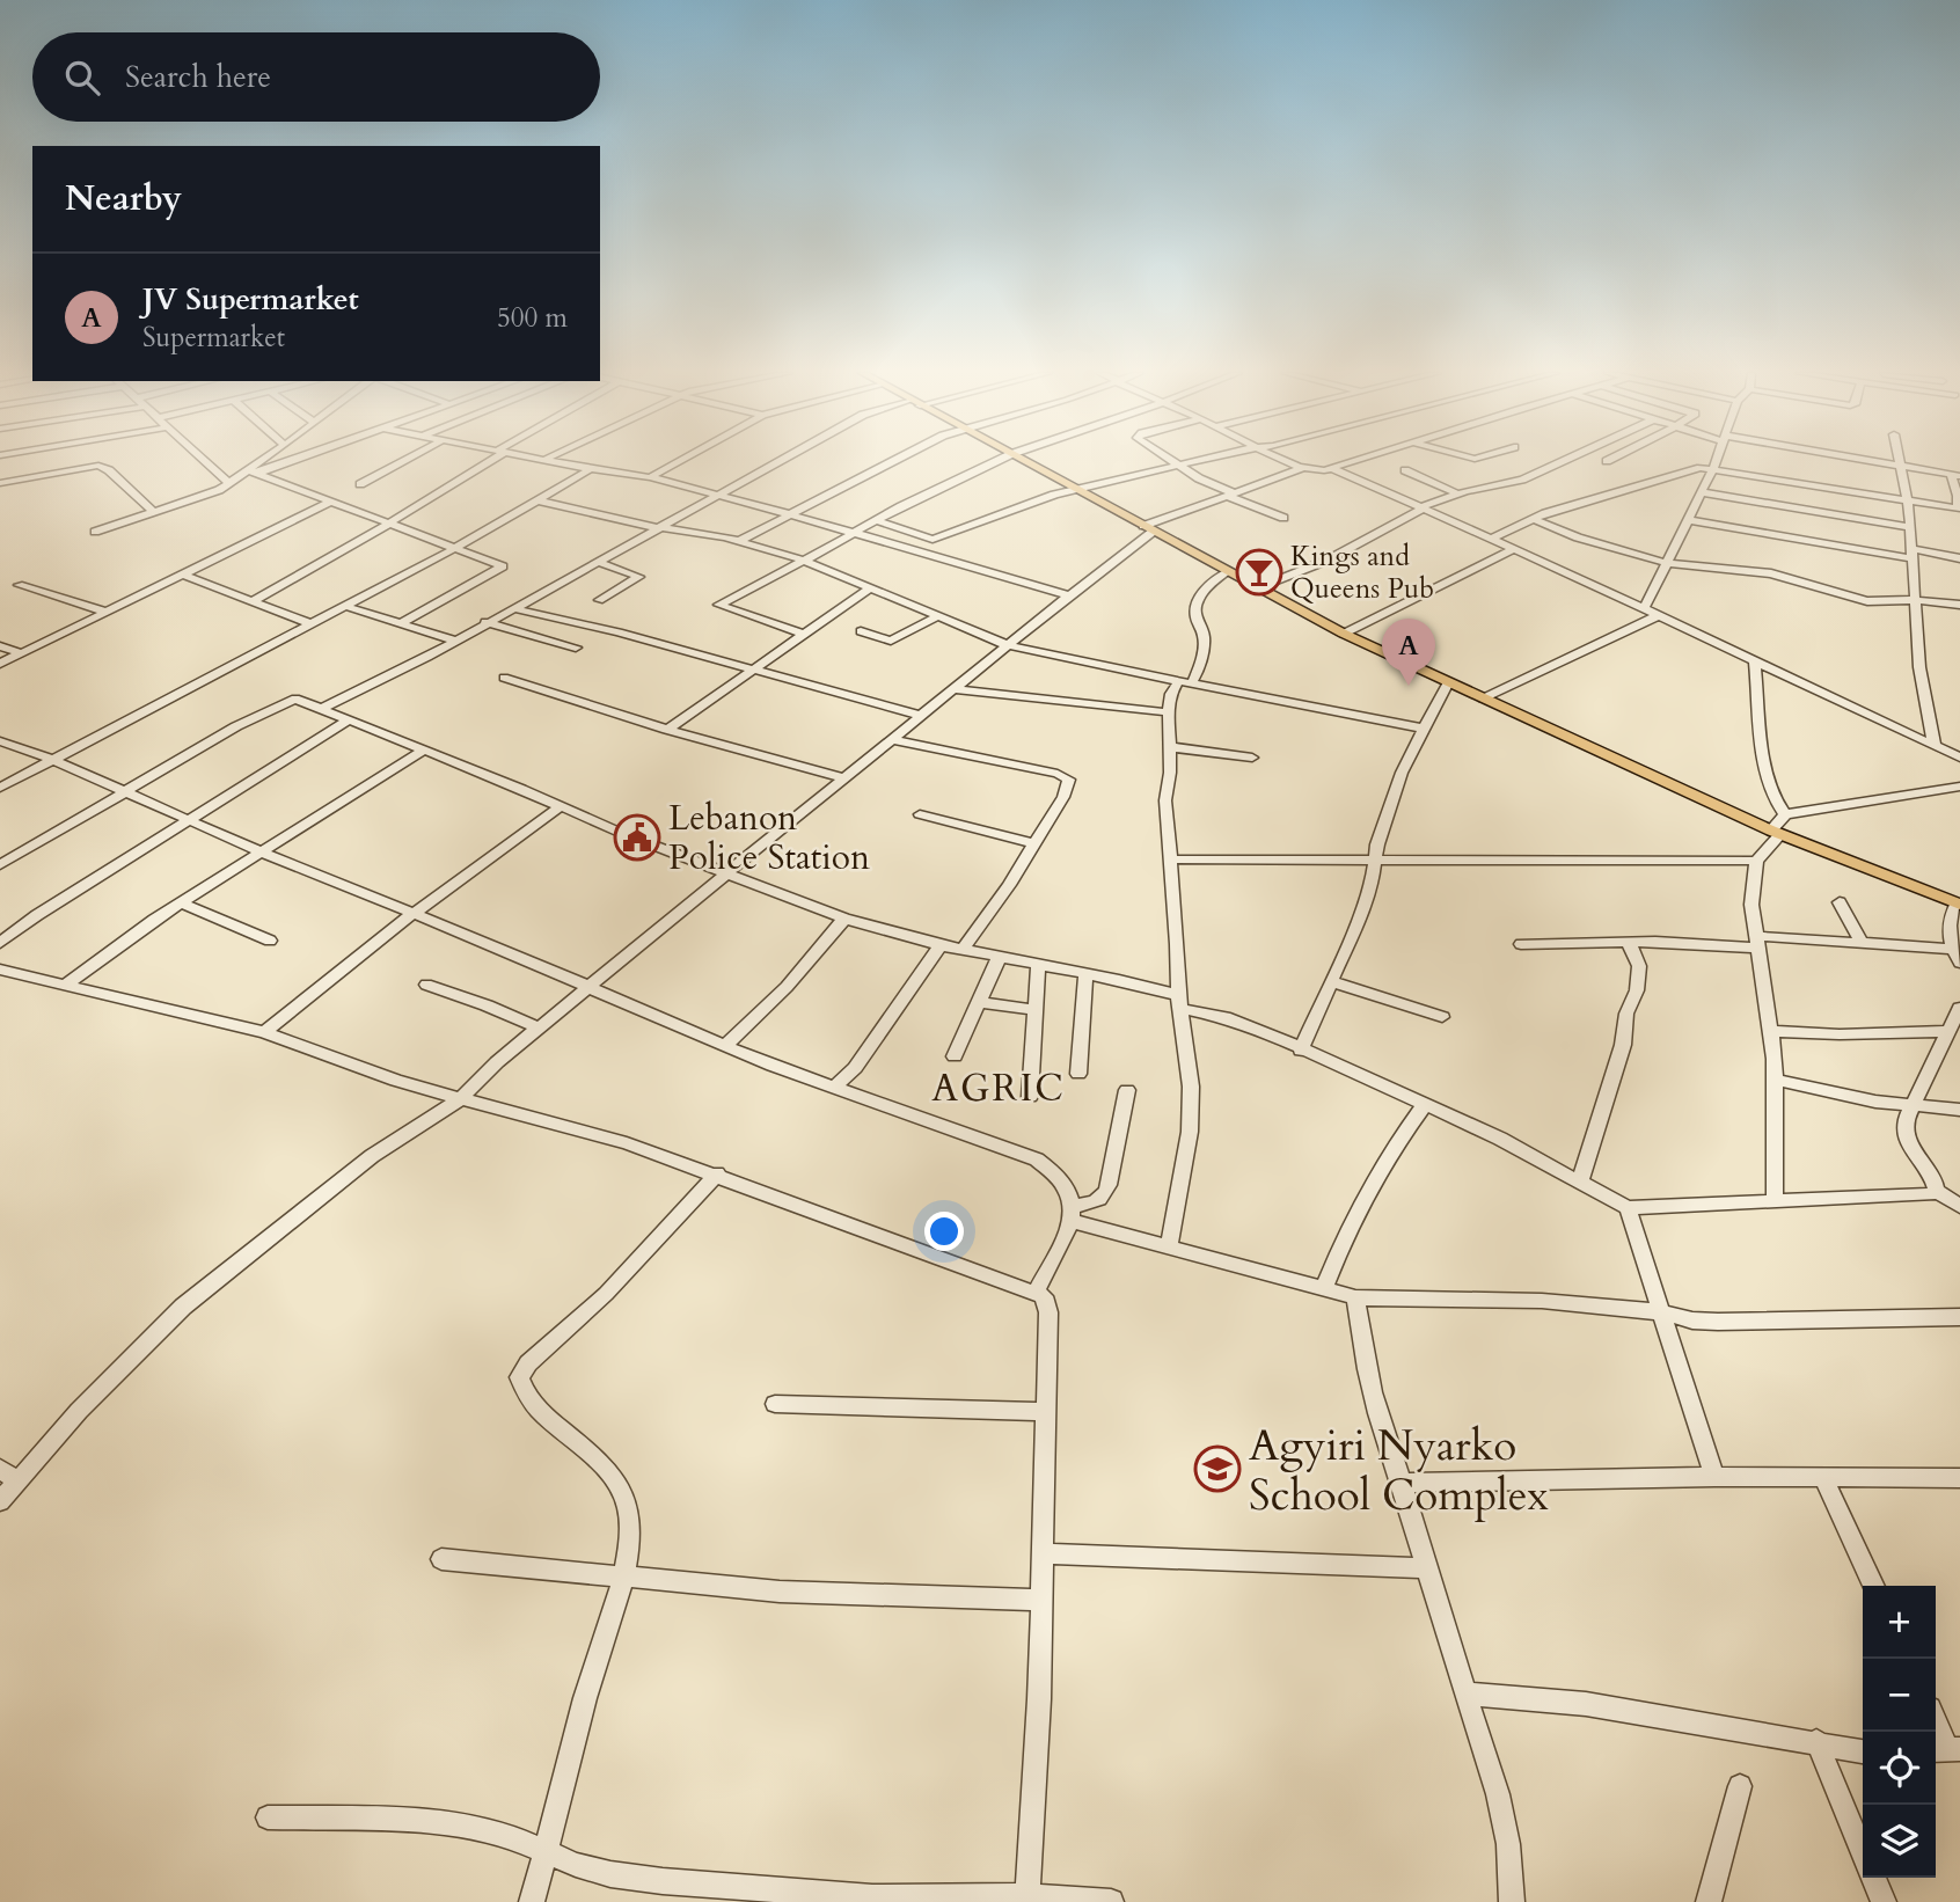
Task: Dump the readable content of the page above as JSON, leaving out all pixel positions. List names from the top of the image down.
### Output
{
  "districts": ["AGRIC"],
  "places": {
    "bar": ["Kings and Queens Pub"],
    "public building": ["Lebanon Police Station"],
    "school or university": ["Agyiri Nyarko School Complex"]
  },
  "page": {
    "search": "Search here",
    "heading": "Nearby",
    "list": [
      {
        "mark": "A",
        "name": "JV Supermarket",
        "note": "Supermarket",
        "value": "500 m"
      }
    ],
    "pins": "A",
    "map_buttons": ["+", "−"]
  }
}
